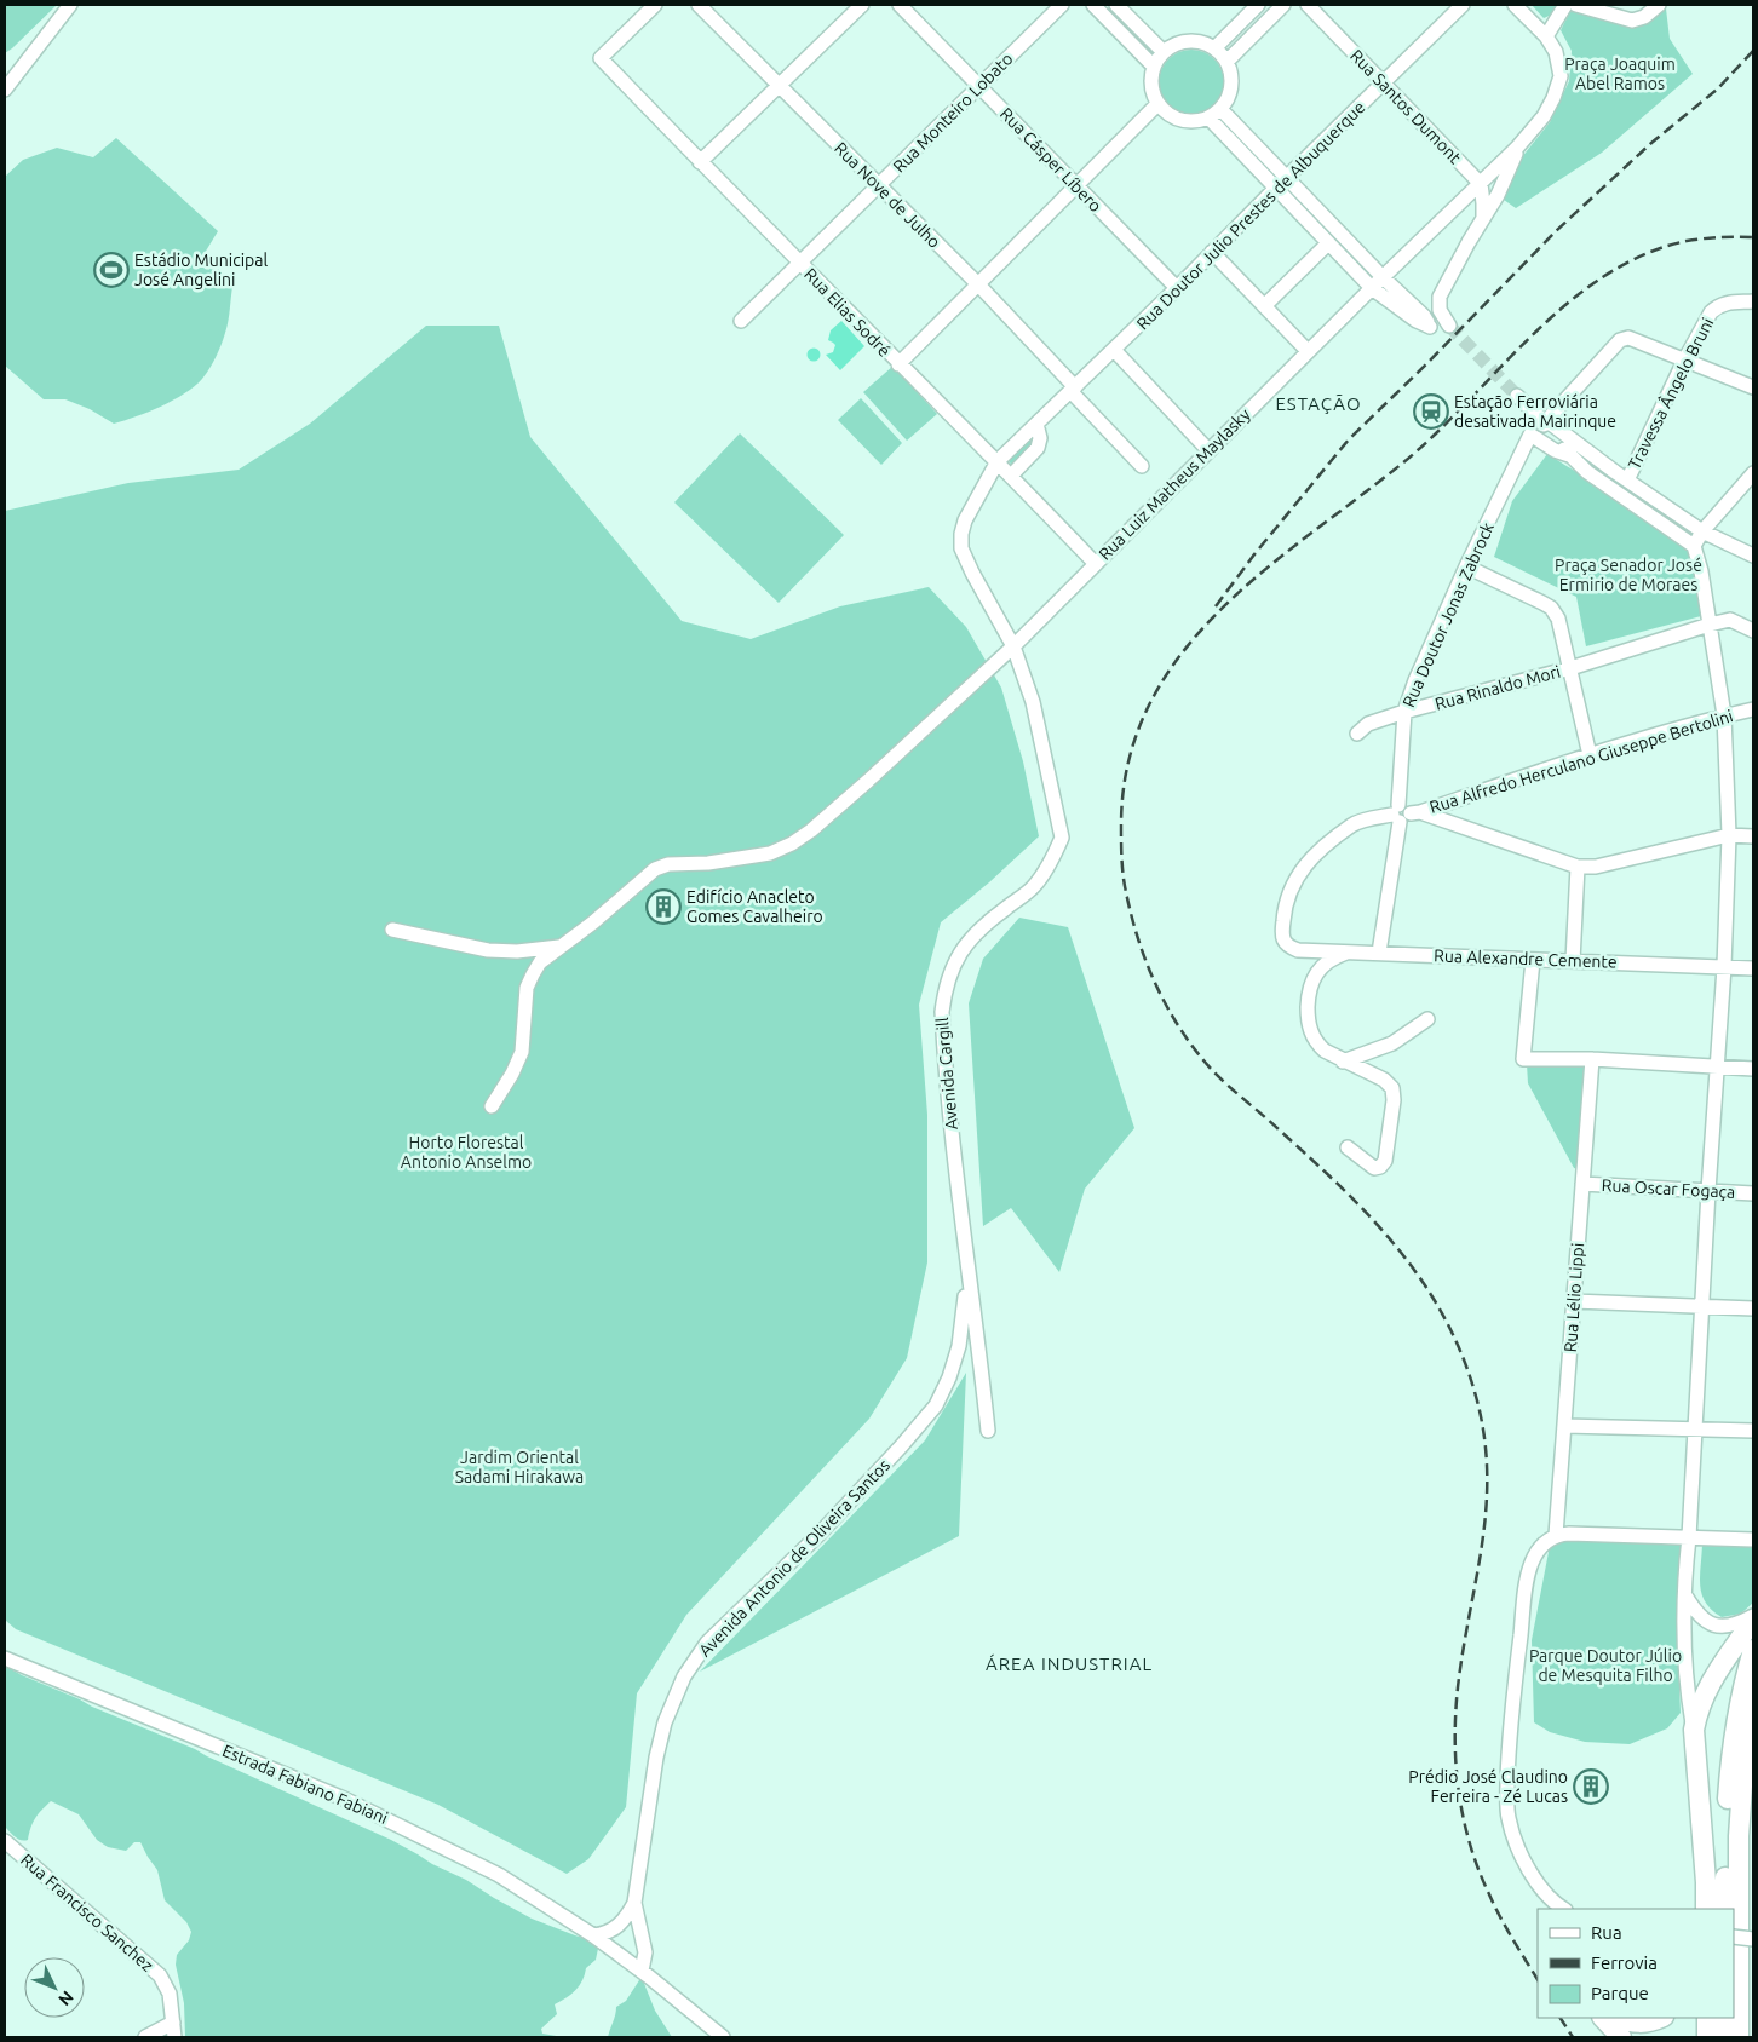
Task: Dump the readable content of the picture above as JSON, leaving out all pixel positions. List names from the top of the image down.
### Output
{
  "streets": {
    "street": [
      "Rua Santos Dumont",
      "Rua Monteiro Lobato",
      "Rua Cásper Líbero",
      "Rua Nove de Julho",
      "Rua Doutor Julio Prestes de Albuquerque",
      "Rua Elias Sodré",
      "Travessa Ângelo Bruni",
      "Rua Luiz Matheus Maylasky",
      "Rua Doutor Jonas Zabrock",
      "Rua Rinaldo Mori",
      "Rua Alfredo Herculano Giuseppe Bertolini",
      "Rua Alexandre Cemente",
      "Avenida Cargill",
      "Rua Oscar Fogaça",
      "Rua Lélio Lippi",
      "Avenida Antonio de Oliveira Santos",
      "Estrada Fabiano Fabiani",
      "Rua Francisco Sanchez"
    ]
  },
  "crossings": [
    ["Rua Santos Dumont", "Rua Doutor Julio Prestes de Albuquerque"],
    ["Rua Santos Dumont", "Rua Luiz Matheus Maylasky"],
    ["Rua Monteiro Lobato", "Rua Cásper Líbero"],
    ["Rua Monteiro Lobato", "Rua Nove de Julho"],
    ["Rua Monteiro Lobato", "Rua Elias Sodré"],
    ["Rua Cásper Líbero", "Rua Doutor Julio Prestes de Albuquerque"],
    ["Rua Nove de Julho", "Rua Doutor Julio Prestes de Albuquerque"],
    ["Rua Doutor Julio Prestes de Albuquerque", "Rua Elias Sodré"],
    ["Rua Doutor Julio Prestes de Albuquerque", "Avenida Cargill"],
    ["Rua Elias Sodré", "Rua Luiz Matheus Maylasky"],
    ["Rua Elias Sodré", "Avenida Cargill"],
    ["Rua Luiz Matheus Maylasky", "Avenida Cargill"],
    ["Rua Doutor Jonas Zabrock", "Rua Rinaldo Mori"],
    ["Rua Doutor Jonas Zabrock", "Rua Alfredo Herculano Giuseppe Bertolini"],
    ["Rua Doutor Jonas Zabrock", "Rua Alexandre Cemente"],
    ["Rua Alfredo Herculano Giuseppe Bertolini", "Rua Alexandre Cemente"],
    ["Avenida Cargill", "Avenida Antonio de Oliveira Santos"],
    ["Rua Oscar Fogaça", "Rua Lélio Lippi"]
  ],
  "districts": ["ESTAÇÃO", "ÁREA INDUSTRIAL"],
  "parks": [
    "Praça Joaquim Abel Ramos",
    "Praça Senador José Ermirio de Moraes",
    "Horto Florestal Antonio Anselmo",
    "Jardim Oriental Sadami Hirakawa",
    "Parque Doutor Júlio de Mesquita Filho"
  ],
  "places": {
    "sports": ["Estádio Municipal José Angelini"],
    "station": ["Estação Ferroviária desativada Mairinque"],
    "building": ["Edifício Anacleto Gomes Cavalheiro", "Prédio José Claudino Ferreira - Zé Lucas"]
  },
  "legend": ["Rua", "Ferrovia", "Parque"],
  "north": "bottom right"
}
